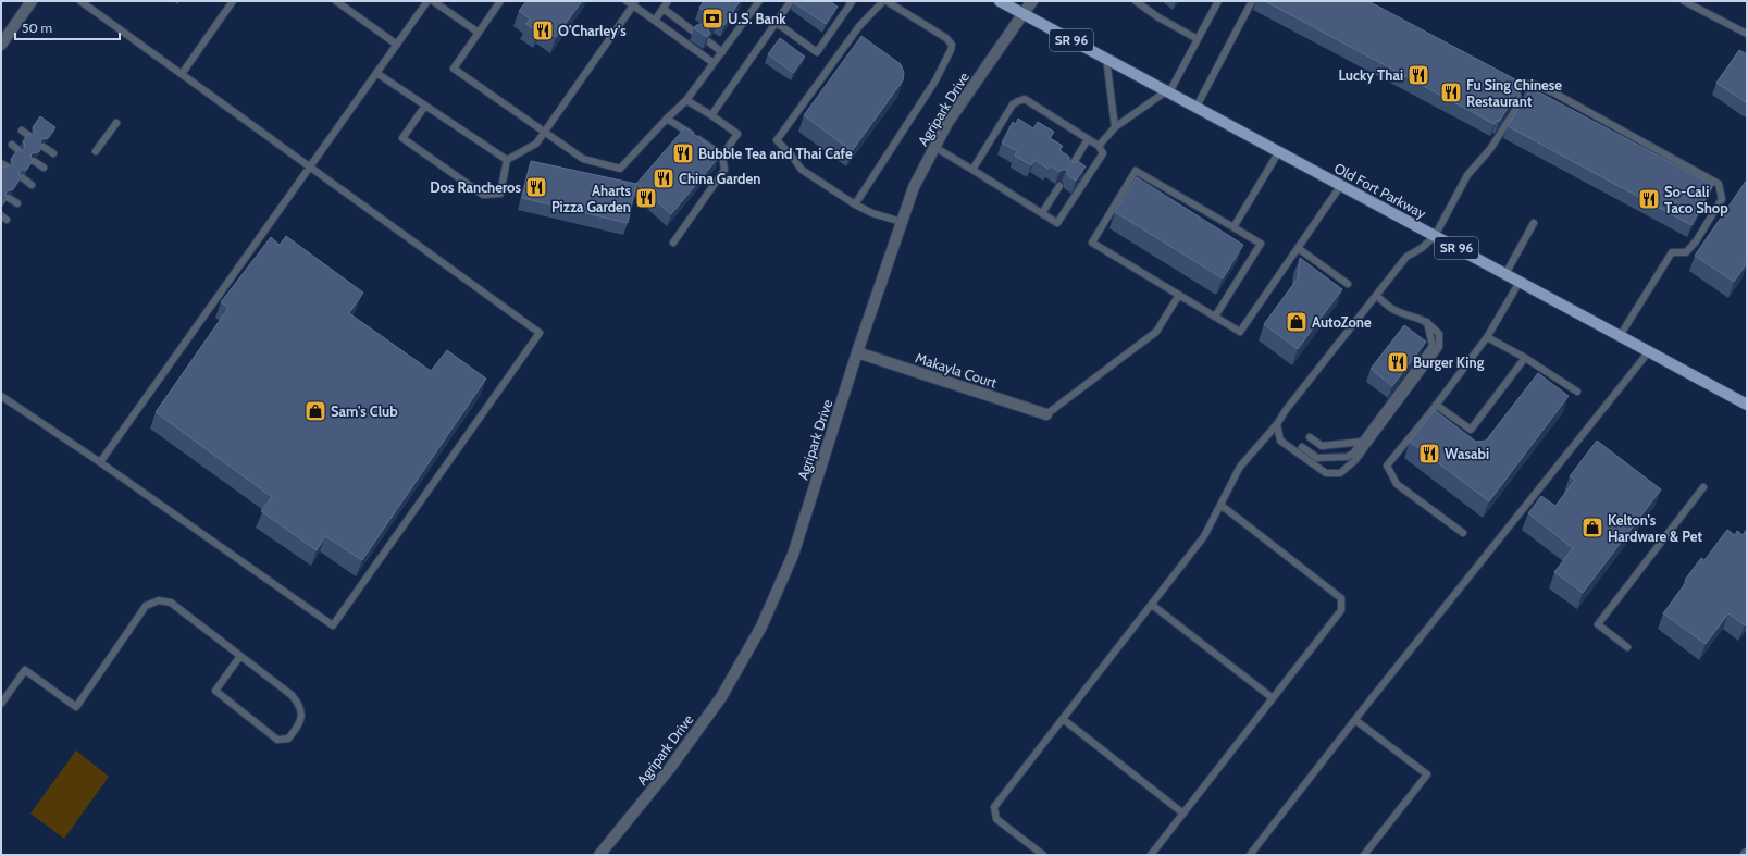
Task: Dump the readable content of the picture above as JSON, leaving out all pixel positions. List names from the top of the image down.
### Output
{
  "streets": {
    "main road": ["SR 96", "Old Fort Parkway"],
    "street": ["Agripark Drive", "Makayla Court"]
  },
  "crossings": [
    ["Agripark Drive", "Old Fort Parkway"],
    ["Agripark Drive", "Makayla Court"]
  ],
  "places": {
    "bank": ["U.S. Bank"],
    "restaurant": [
      "O'Charley's",
      "Lucky Thai",
      "Fu Sing Chinese Restaurant",
      "Bubble Tea and Thai Cafe",
      "China Garden",
      "Dos Rancheros",
      "Aharts Pizza Garden",
      "So-Cali Taco Shop",
      "Burger King",
      "Wasabi"
    ],
    "shop": ["AutoZone", "Sam's Club", "Kelton's Hardware & Pet"]
  },
  "scale_bar": "50 m"
}
